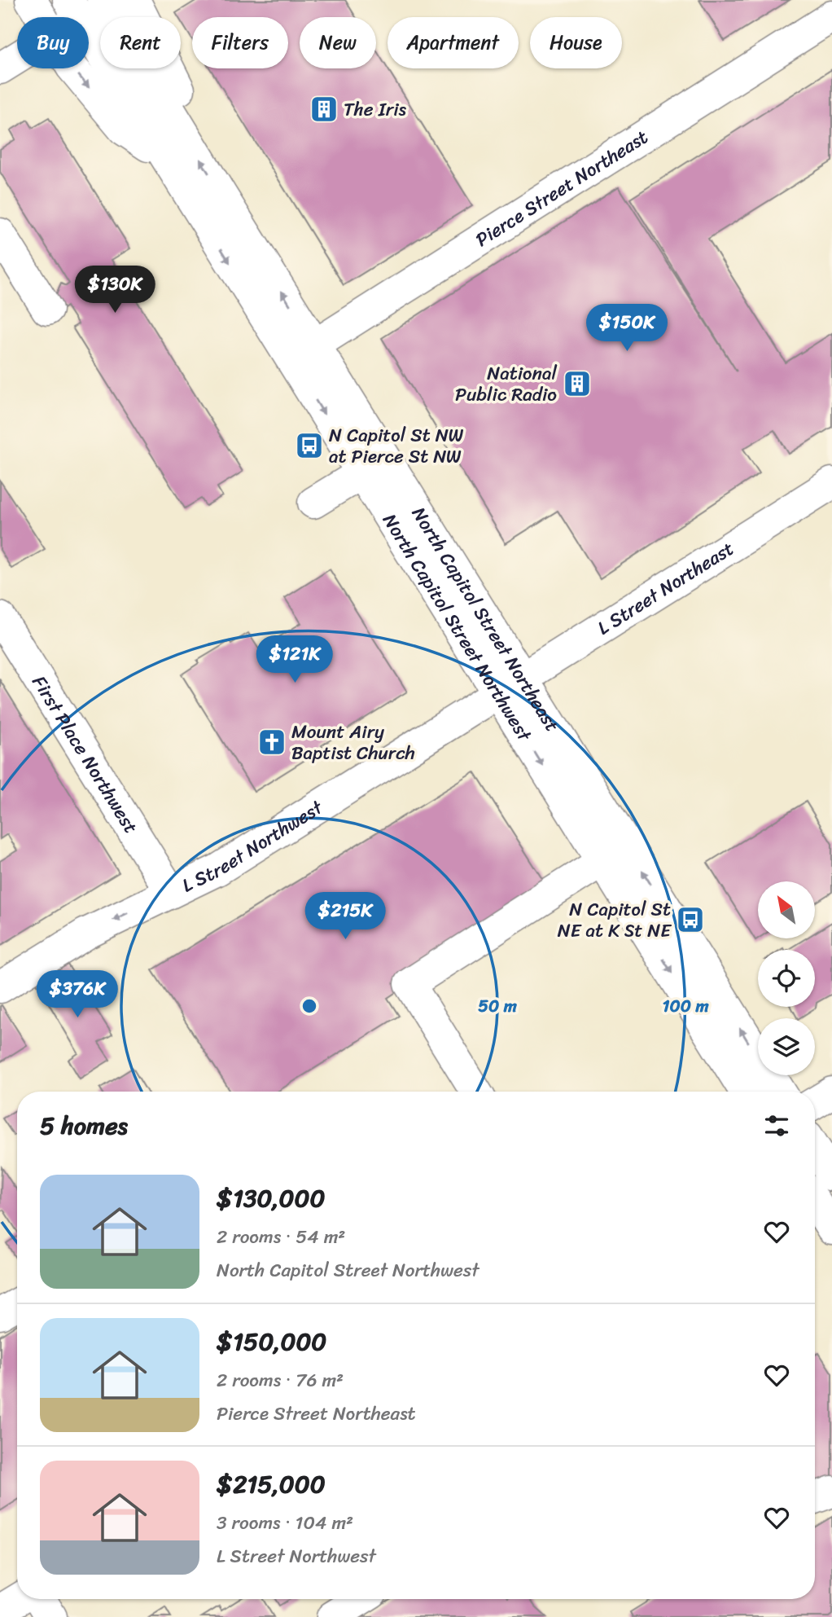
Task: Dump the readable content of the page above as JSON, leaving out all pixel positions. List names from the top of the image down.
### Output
{
  "streets": {
    "main road": [
      "Pierce Street Northeast",
      "L Street Northeast",
      "North Capitol Street Northeast",
      "North Capitol Street Northwest",
      "First Place Northwest",
      "L Street Northwest"
    ]
  },
  "crossings": [
    ["Pierce Street Northeast", "North Capitol Street Northeast"],
    ["Pierce Street Northeast", "North Capitol Street Northwest"],
    ["L Street Northeast", "North Capitol Street Northeast"],
    ["L Street Northeast", "North Capitol Street Northwest"],
    ["L Street Northeast", "L Street Northwest"],
    ["North Capitol Street Northeast", "North Capitol Street Northwest"],
    ["North Capitol Street Northeast", "L Street Northwest"],
    ["North Capitol Street Northwest", "L Street Northwest"],
    ["First Place Northwest", "L Street Northwest"]
  ],
  "one_way": ["North Capitol Street Northeast", "North Capitol Street Northwest"],
  "places": {
    "building": ["The Iris", "National Public Radio"],
    "bus stop": ["N Capitol St NW at Pierce St NW", "N Capitol St NE at K St NE"],
    "church": ["Mount Airy Baptist Church"]
  },
  "north": "top left",
  "page": {
    "chip": [
      "Buy",
      "Rent",
      "Filters",
      "New",
      "Apartment",
      "House"
    ],
    "price": [
      "$130K",
      "$150K",
      "$121K",
      "$215K",
      "$376K"
    ],
    "heading": "5 homes",
    "list": [
      {
        "name": "$130,000",
        "note": "2 rooms · 54 m² · North Capitol Street Northwest"
      },
      {
        "name": "$150,000",
        "note": "2 rooms · 76 m² · Pierce Street Northeast"
      },
      {
        "name": "$215,000",
        "note": "3 rooms · 104 m² · L Street Northwest"
      }
    ]
  },
  "rings": ["50 m", "100 m"]
}
